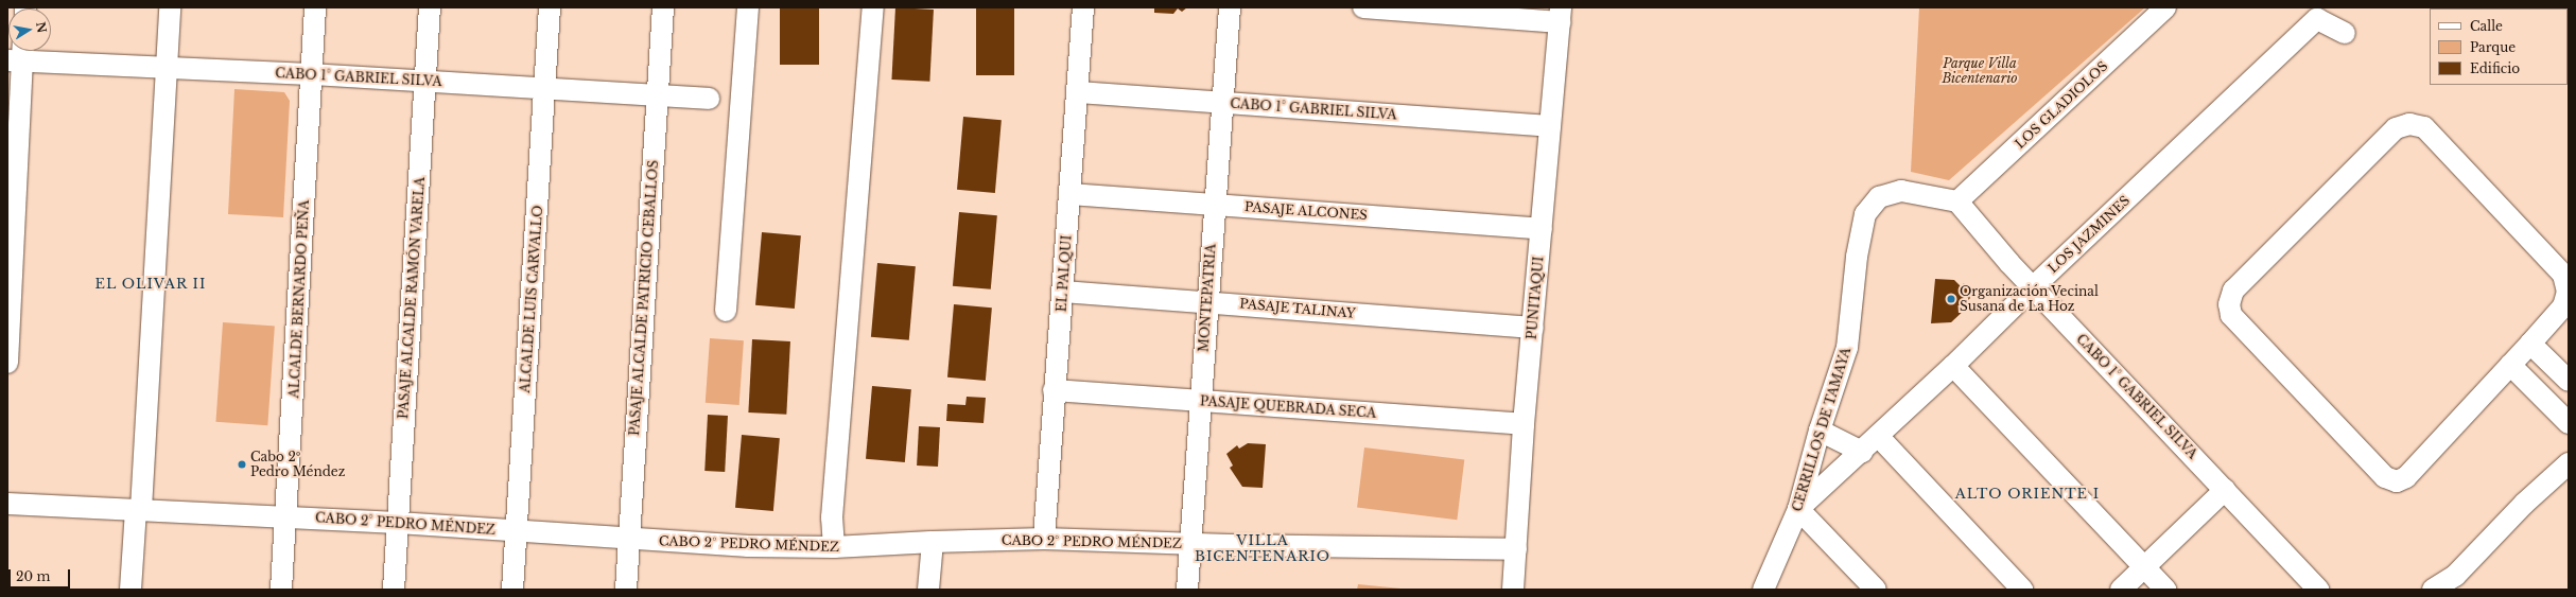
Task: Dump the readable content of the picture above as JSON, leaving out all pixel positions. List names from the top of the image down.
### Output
{
  "streets": {
    "street": [
      "CABO 1° GABRIEL SILVA",
      "LOS GLADIOLOS",
      "PASAJE ALCONES",
      "LOS JAZMINES",
      "EL PALQUI",
      "PASAJE ALCALDE RAMÓN VARELA",
      "PASAJE ALCALDE PATRICIO CEBALLOS",
      "MONTEPATRIA",
      "PUNITAQUI",
      "ALCALDE BERNARDO PEÑA",
      "ALCALDE LUIS CARVALLO",
      "PASAJE TALINAY",
      "PASAJE QUEBRADA SECA",
      "CERRILLOS DE TAMAYA",
      "CABO 2° PEDRO MÉNDEZ"
    ]
  },
  "crossings": [
    ["CABO 1° GABRIEL SILVA", "LOS GLADIOLOS"],
    ["CABO 1° GABRIEL SILVA", "LOS JAZMINES"],
    ["CABO 1° GABRIEL SILVA", "EL PALQUI"],
    ["CABO 1° GABRIEL SILVA", "PASAJE ALCALDE RAMÓN VARELA"],
    ["CABO 1° GABRIEL SILVA", "PASAJE ALCALDE PATRICIO CEBALLOS"],
    ["CABO 1° GABRIEL SILVA", "MONTEPATRIA"],
    ["CABO 1° GABRIEL SILVA", "PUNITAQUI"],
    ["CABO 1° GABRIEL SILVA", "ALCALDE BERNARDO PEÑA"],
    ["CABO 1° GABRIEL SILVA", "ALCALDE LUIS CARVALLO"],
    ["CABO 1° GABRIEL SILVA", "CERRILLOS DE TAMAYA"],
    ["LOS GLADIOLOS", "CERRILLOS DE TAMAYA"],
    ["PASAJE ALCONES", "EL PALQUI"],
    ["PASAJE ALCONES", "MONTEPATRIA"],
    ["PASAJE ALCONES", "PUNITAQUI"],
    ["LOS JAZMINES", "CERRILLOS DE TAMAYA"],
    ["EL PALQUI", "PASAJE TALINAY"],
    ["EL PALQUI", "PASAJE QUEBRADA SECA"],
    ["EL PALQUI", "CABO 2° PEDRO MÉNDEZ"],
    ["PASAJE ALCALDE RAMÓN VARELA", "CABO 2° PEDRO MÉNDEZ"],
    ["PASAJE ALCALDE PATRICIO CEBALLOS", "CABO 2° PEDRO MÉNDEZ"],
    ["MONTEPATRIA", "PASAJE TALINAY"],
    ["MONTEPATRIA", "PASAJE QUEBRADA SECA"],
    ["MONTEPATRIA", "CABO 2° PEDRO MÉNDEZ"],
    ["PUNITAQUI", "PASAJE TALINAY"],
    ["PUNITAQUI", "PASAJE QUEBRADA SECA"],
    ["PUNITAQUI", "CABO 2° PEDRO MÉNDEZ"],
    ["ALCALDE BERNARDO PEÑA", "CABO 2° PEDRO MÉNDEZ"],
    ["ALCALDE LUIS CARVALLO", "CABO 2° PEDRO MÉNDEZ"]
  ],
  "districts": ["EL OLIVAR II", "ALTO ORIENTE I", "VILLA BICENTENARIO"],
  "parks": ["Parque Villa Bicentenario"],
  "places": ["Organización Vecinal Susana de La Hoz", "Cabo 2º Pedro Méndez"],
  "legend": ["Calle", "Parque", "Edificio"],
  "scale_bar": "20 m",
  "north": "right"
}
